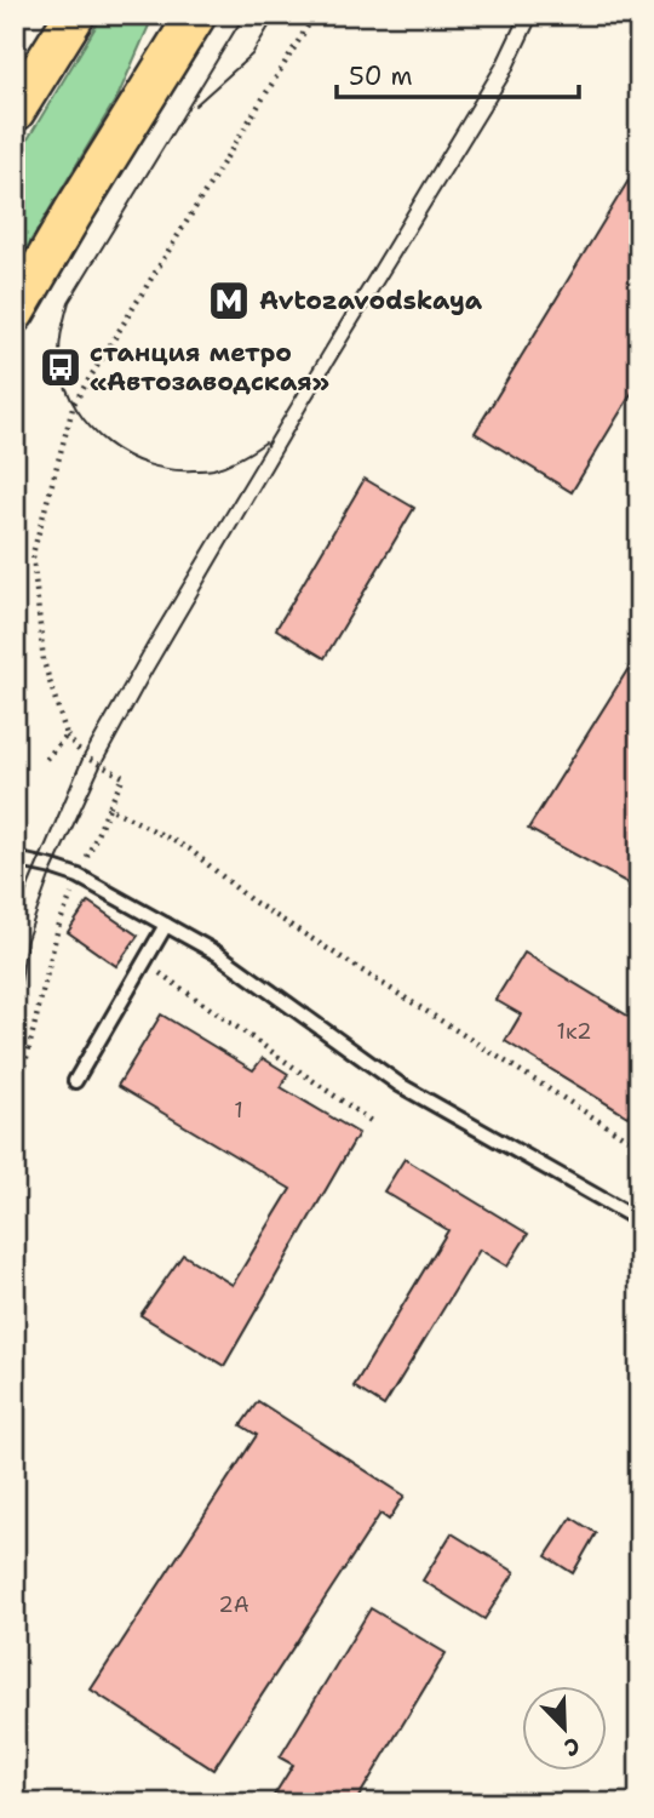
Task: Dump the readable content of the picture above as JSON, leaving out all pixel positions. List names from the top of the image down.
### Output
{
  "places": {
    "metro station": ["Avtozavodskaya"],
    "bus stop": ["станция метро «Автозаводская»"]
  },
  "house_numbers": ["1к2", "1", "2А"],
  "scale_bar": "50 m",
  "north": "bottom right"
}
